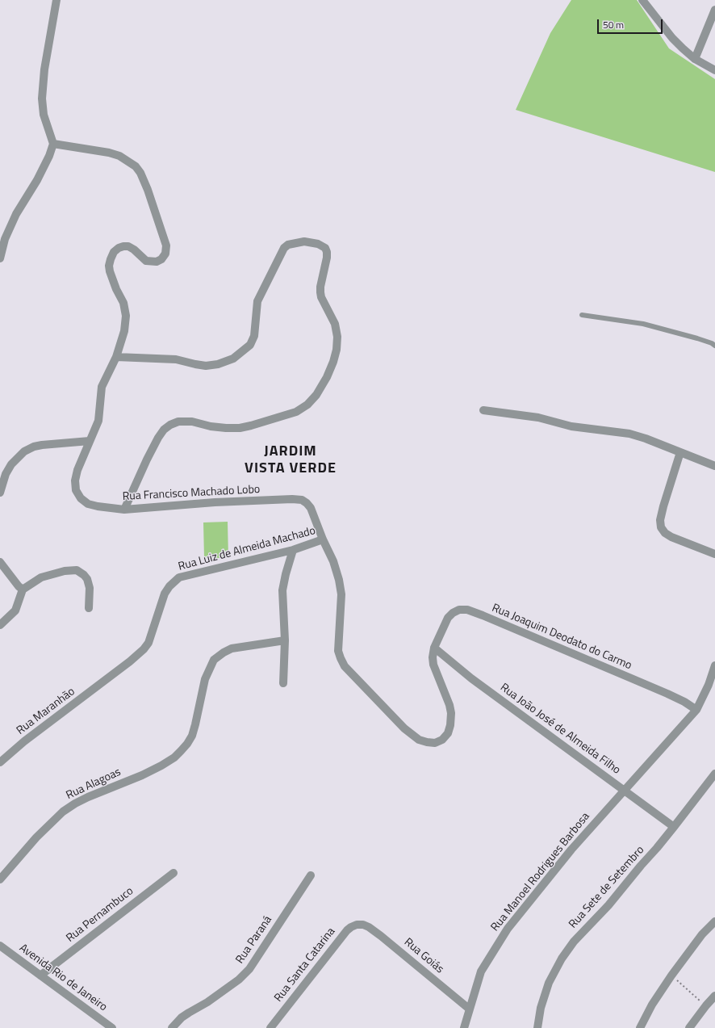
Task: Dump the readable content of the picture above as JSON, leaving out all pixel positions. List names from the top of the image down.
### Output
{
  "streets": {
    "street": [
      "Rua Francisco Machado Lobo",
      "Rua Luiz de Almeida Machado",
      "Rua Joaquim Deodato do Carmo",
      "Rua Maranhão",
      "Rua João José de Almeida Filho",
      "Rua Alagoas",
      "Rua Manoel Rodrigues Barbosa",
      "Rua Sete de Setembro",
      "Rua Pernambuco",
      "Rua Paraná",
      "Rua Goiás",
      "Rua Santa Catarina",
      "Avenida Rio de Janeiro"
    ]
  },
  "crossings": [
    ["Rua Francisco Machado Lobo", "Rua Luiz de Almeida Machado"],
    ["Rua Luiz de Almeida Machado", "Rua Joaquim Deodato do Carmo"],
    ["Rua Luiz de Almeida Machado", "Rua Maranhão"],
    ["Rua Luiz de Almeida Machado", "Rua João José de Almeida Filho"],
    ["Rua Joaquim Deodato do Carmo", "Rua João José de Almeida Filho"],
    ["Rua Joaquim Deodato do Carmo", "Rua Manoel Rodrigues Barbosa"],
    ["Rua João José de Almeida Filho", "Rua Manoel Rodrigues Barbosa"],
    ["Rua João José de Almeida Filho", "Rua Sete de Setembro"],
    ["Rua Manoel Rodrigues Barbosa", "Rua Goiás"],
    ["Rua Pernambuco", "Avenida Rio de Janeiro"],
    ["Rua Goiás", "Rua Santa Catarina"]
  ],
  "districts": ["JARDIM VISTA VERDE"],
  "scale_bar": "50 m"
}
